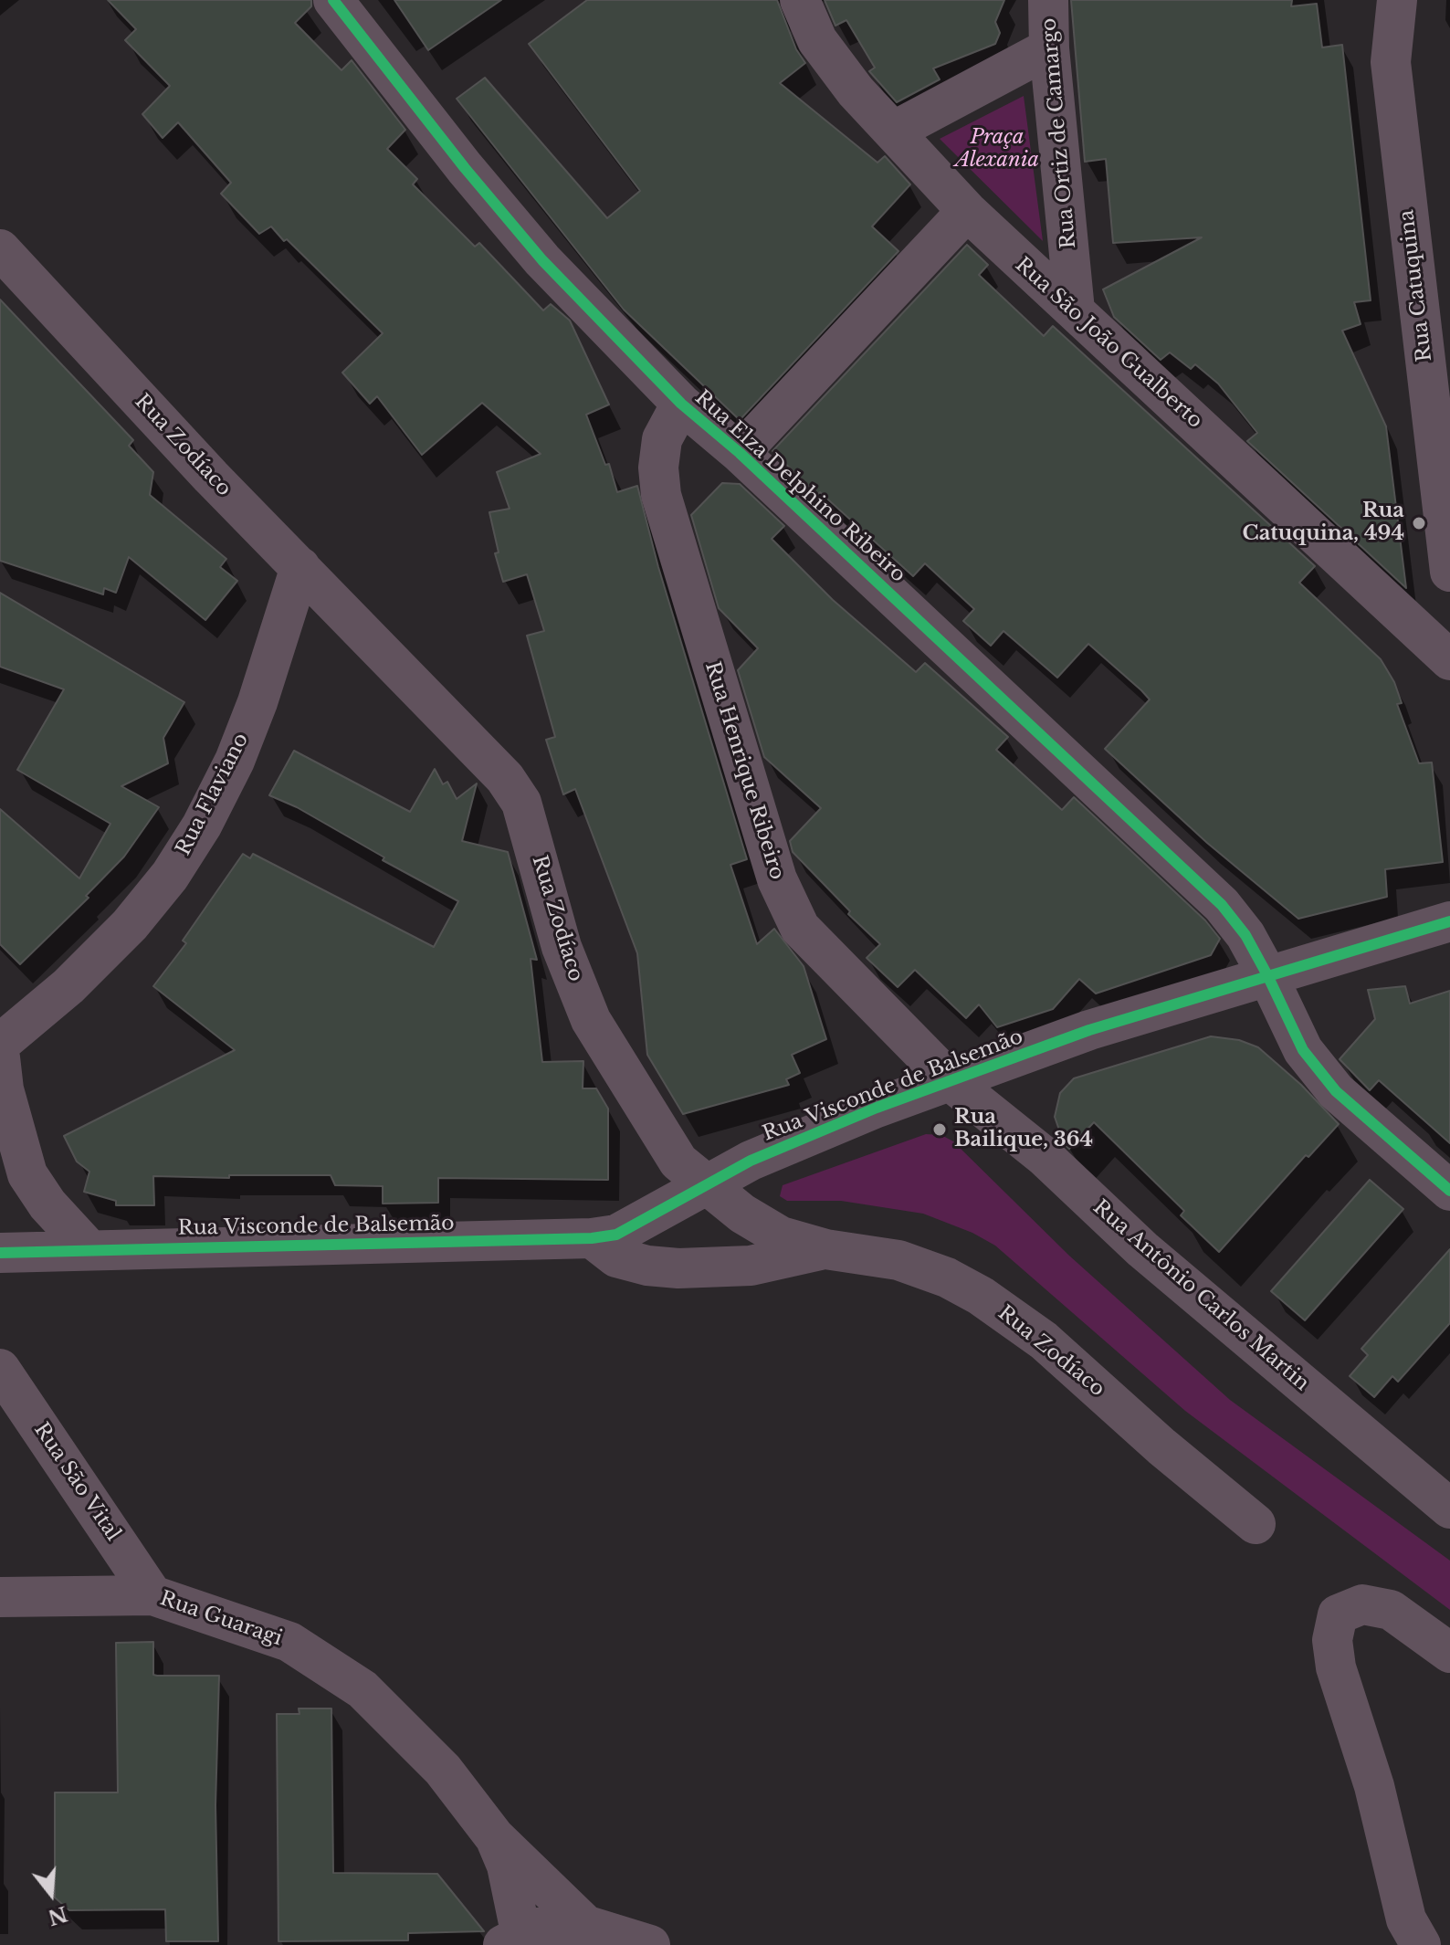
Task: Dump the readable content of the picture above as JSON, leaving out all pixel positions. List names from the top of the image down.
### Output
{
  "streets": {
    "street": [
      "Rua Ortiz de Camargo",
      "Rua Catuquina",
      "Rua São João Gualberto",
      "Rua Zodíaco",
      "Rua Elza Delphino Ribeiro",
      "Rua Henrique Ribeiro",
      "Rua Flaviano",
      "Rua Visconde de Balsemão",
      "Rua Antônio Carlos Martin",
      "Rua São Vital",
      "Rua Guaragi"
    ]
  },
  "crossings": [
    ["Rua Ortiz de Camargo", "Rua São João Gualberto"],
    ["Rua Zodíaco", "Rua Flaviano"],
    ["Rua Zodíaco", "Rua Visconde de Balsemão"],
    ["Rua Elza Delphino Ribeiro", "Rua Henrique Ribeiro"],
    ["Rua Elza Delphino Ribeiro", "Rua Visconde de Balsemão"],
    ["Rua Henrique Ribeiro", "Rua Visconde de Balsemão"],
    ["Rua Henrique Ribeiro", "Rua Antônio Carlos Martin"],
    ["Rua Visconde de Balsemão", "Rua Antônio Carlos Martin"],
    ["Rua São Vital", "Rua Guaragi"]
  ],
  "parks": ["Praça Alexania"],
  "places": ["Rua Catuquina, 494", "Rua Bailique, 364"],
  "north": "bottom"
}
